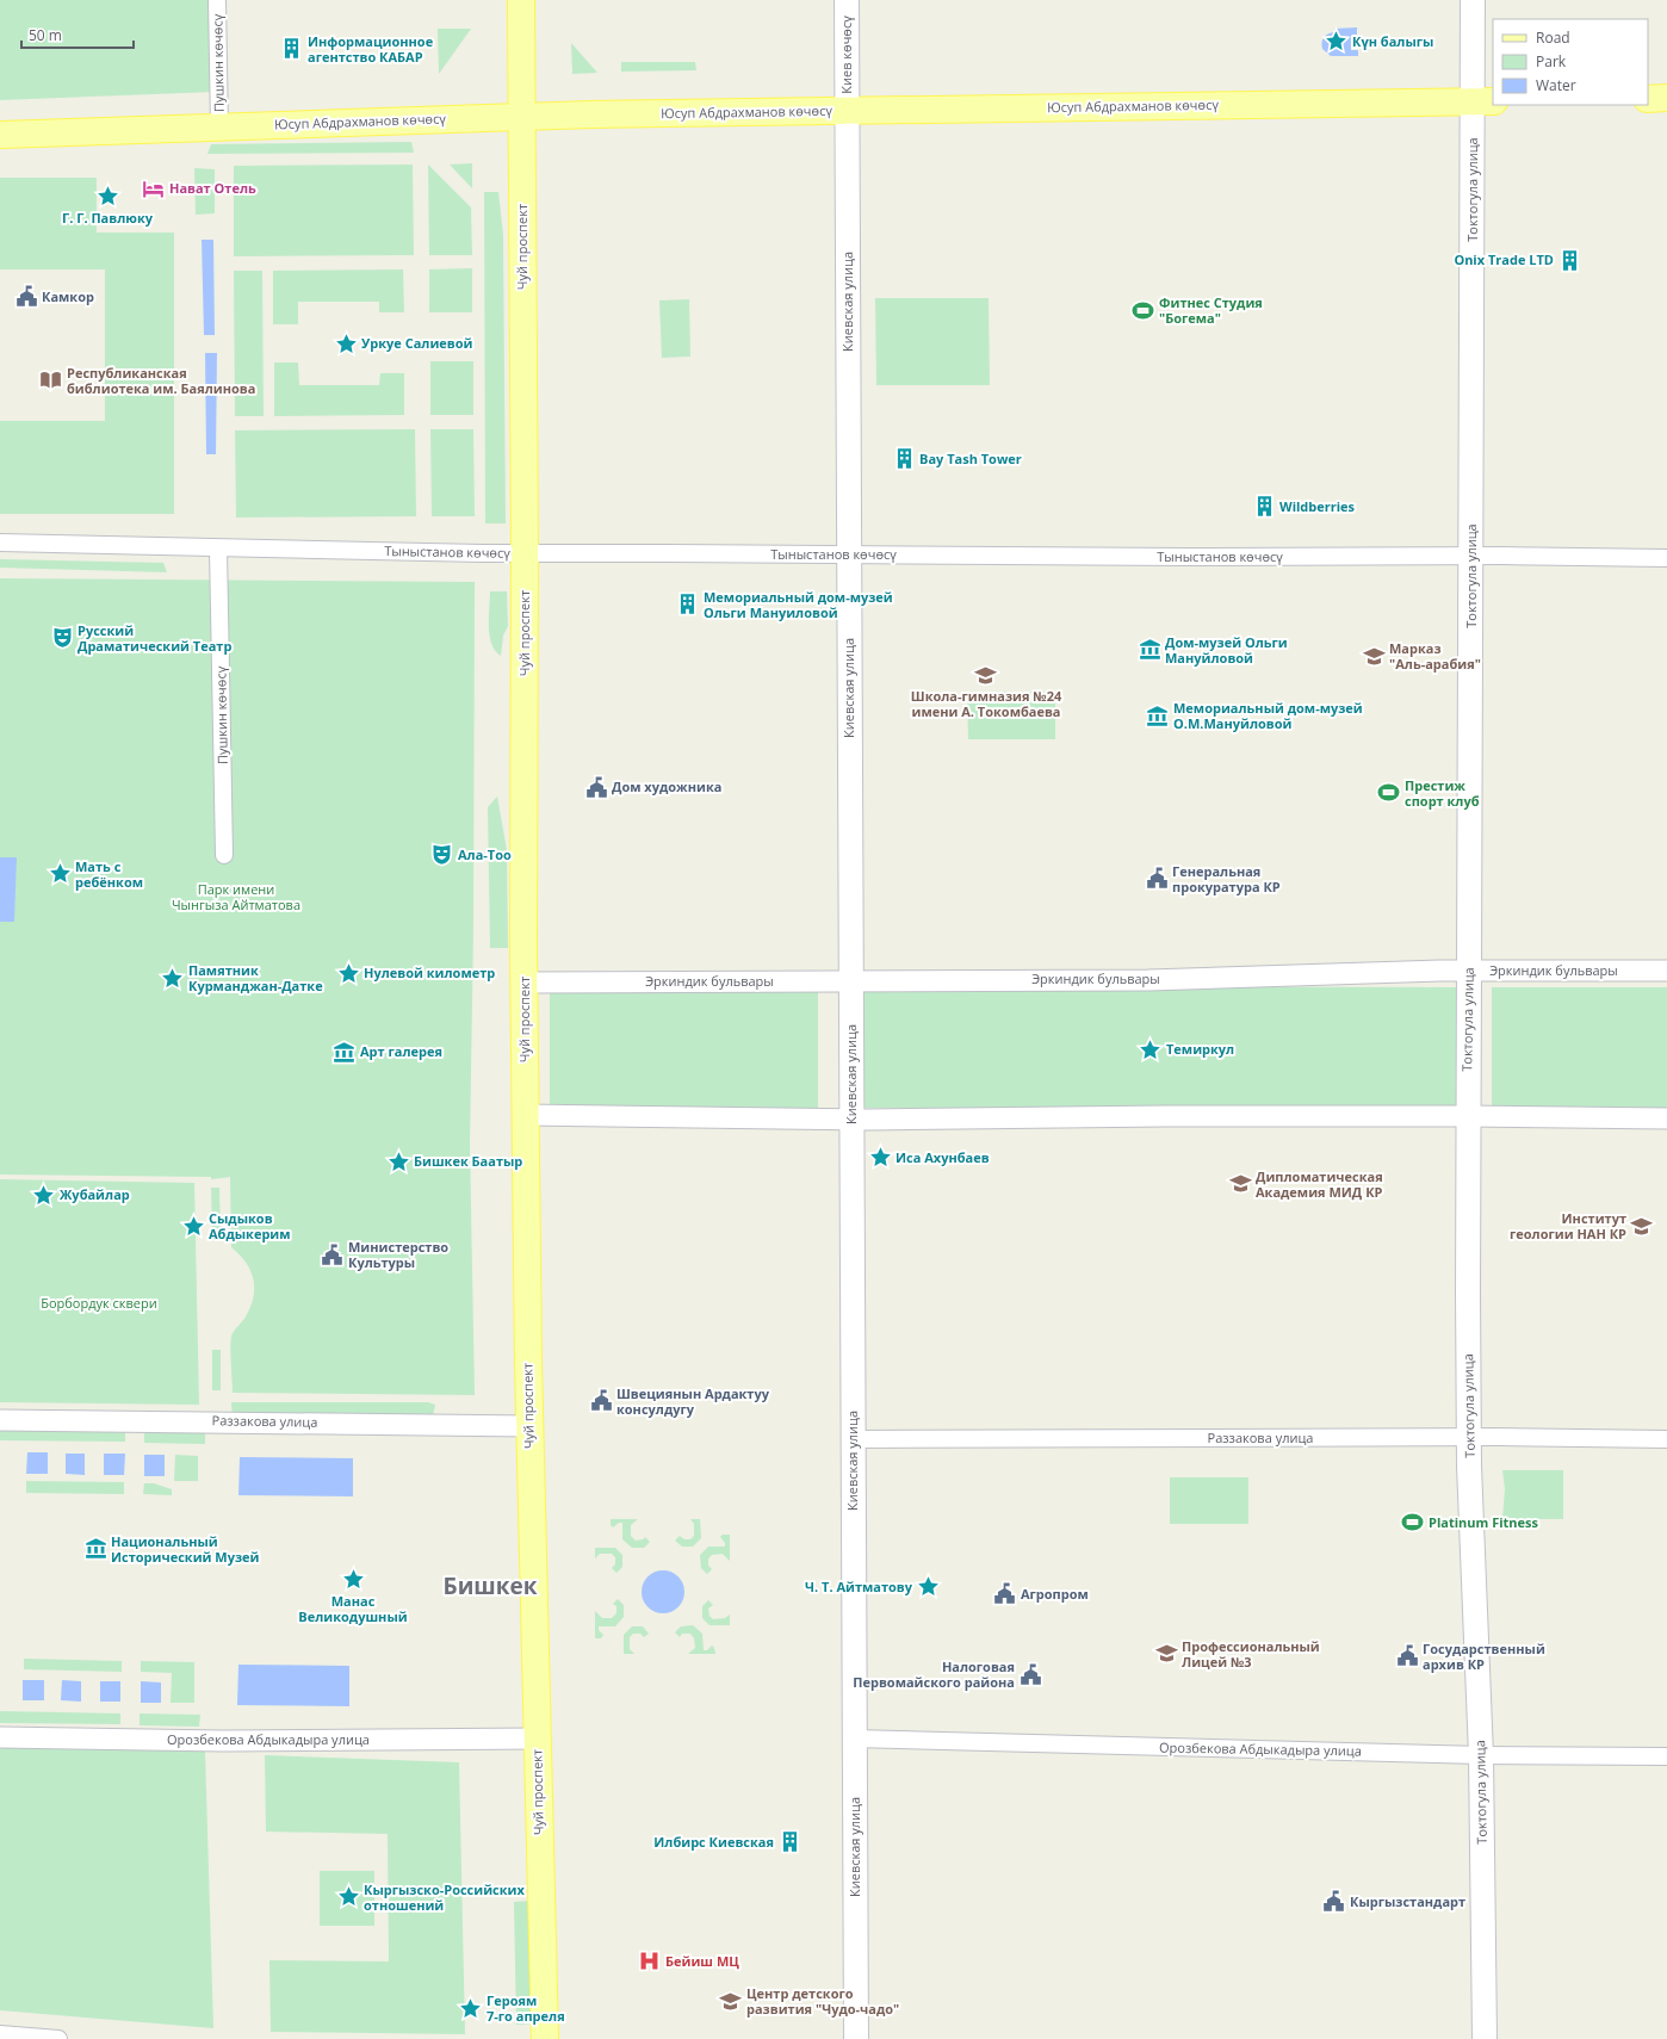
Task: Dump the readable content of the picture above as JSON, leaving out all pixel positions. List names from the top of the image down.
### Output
{
  "streets": {
    "main road": [
      "Киев көчөсү",
      "Юсуп Абдрахманов көчөсү",
      "Токтогула улица",
      "Чуй проспект",
      "Киевская улица"
    ],
    "street": [
      "Пушкин көчөсү",
      "Тыныстанов көчөсү",
      "Эркиндик бульвары",
      "Раззакова улица",
      "Орозбекова Абдыкадыра улица"
    ]
  },
  "crossings": [
    ["Киев көчөсү", "Юсуп Абдрахманов көчөсү"],
    ["Киев көчөсү", "Киевская улица"],
    ["Пушкин көчөсү", "Юсуп Абдрахманов көчөсү"],
    ["Пушкин көчөсү", "Тыныстанов көчөсү"],
    ["Юсуп Абдрахманов көчөсү", "Токтогула улица"],
    ["Юсуп Абдрахманов көчөсү", "Чуй проспект"],
    ["Юсуп Абдрахманов көчөсү", "Киевская улица"],
    ["Токтогула улица", "Тыныстанов көчөсү"],
    ["Токтогула улица", "Эркиндик бульвары"],
    ["Токтогула улица", "Раззакова улица"],
    ["Токтогула улица", "Орозбекова Абдыкадыра улица"],
    ["Чуй проспект", "Тыныстанов көчөсү"],
    ["Чуй проспект", "Эркиндик бульвары"],
    ["Чуй проспект", "Раззакова улица"],
    ["Чуй проспект", "Орозбекова Абдыкадыра улица"],
    ["Киевская улица", "Тыныстанов көчөсү"],
    ["Киевская улица", "Эркиндик бульвары"],
    ["Киевская улица", "Раззакова улица"],
    ["Киевская улица", "Орозбекова Абдыкадыра улица"]
  ],
  "districts": ["Бишкек"],
  "parks": ["Парк имени Чынгыза Айтматова", "Борбордук сквери"],
  "places": {
    "place": [
      "Күн балыгы",
      "Г. Г. Павлюку",
      "Уркуе Салиевой",
      "Мать с ребёнком",
      "Нулевой километр",
      "Памятник Курманджан-Датке",
      "Темиркул",
      "Иса Ахунбаев",
      "Бишкек Баатыр",
      "Жубайлар",
      "Сыдыков Абдыкерим",
      "Манас Великодушный",
      "Ч. Т. Айтматову",
      "Кыргызско-Российских отношений",
      "Героям 7-го апреля"
    ],
    "building": [
      "Информационное агентство КАБАР",
      "Onix Trade LTD",
      "Bay Tash Tower",
      "Wildberries",
      "Мемориальный дом-музей Ольги Мануиловой",
      "Илбирс Киевская"
    ],
    "hotel": ["Нават Отель"],
    "public building": [
      "Камкор",
      "Дом художника",
      "Генеральная прокуратура КР",
      "Министерство Культуры",
      "Швециянын Ардактуу консулдугу",
      "Агропром",
      "Государственный архив КР",
      "Налоговая Первомайского района",
      "Кыргызстандарт"
    ],
    "sports": ["Фитнес Студия \"Богема\"", "Престиж спорт клуб", "Platinum Fitness"],
    "library": ["Республиканская библиотека им. Баялинова"],
    "theatre": ["Русский Драматический Театр", "Ала-Тоо"],
    "museum": [
      "Дом-музей Ольги Мануйловой",
      "Мемориальный дом-музей О.М.Мануйловой",
      "Арт галерея",
      "Национальный Исторический Музей"
    ],
    "school or university": [
      "Марказ \"Аль-арабия\"",
      "Школа-гимназия №24 имени А. Токомбаева",
      "Дипломатическая Академия МИД КР",
      "Институт геологии НАН КР",
      "Профессиональный Лицей №3",
      "Центр детского развития \"Чудо-чадо\""
    ],
    "hospital": ["Бейиш МЦ"]
  },
  "legend": ["Road", "Park", "Water"],
  "scale_bar": "50 m"
}
